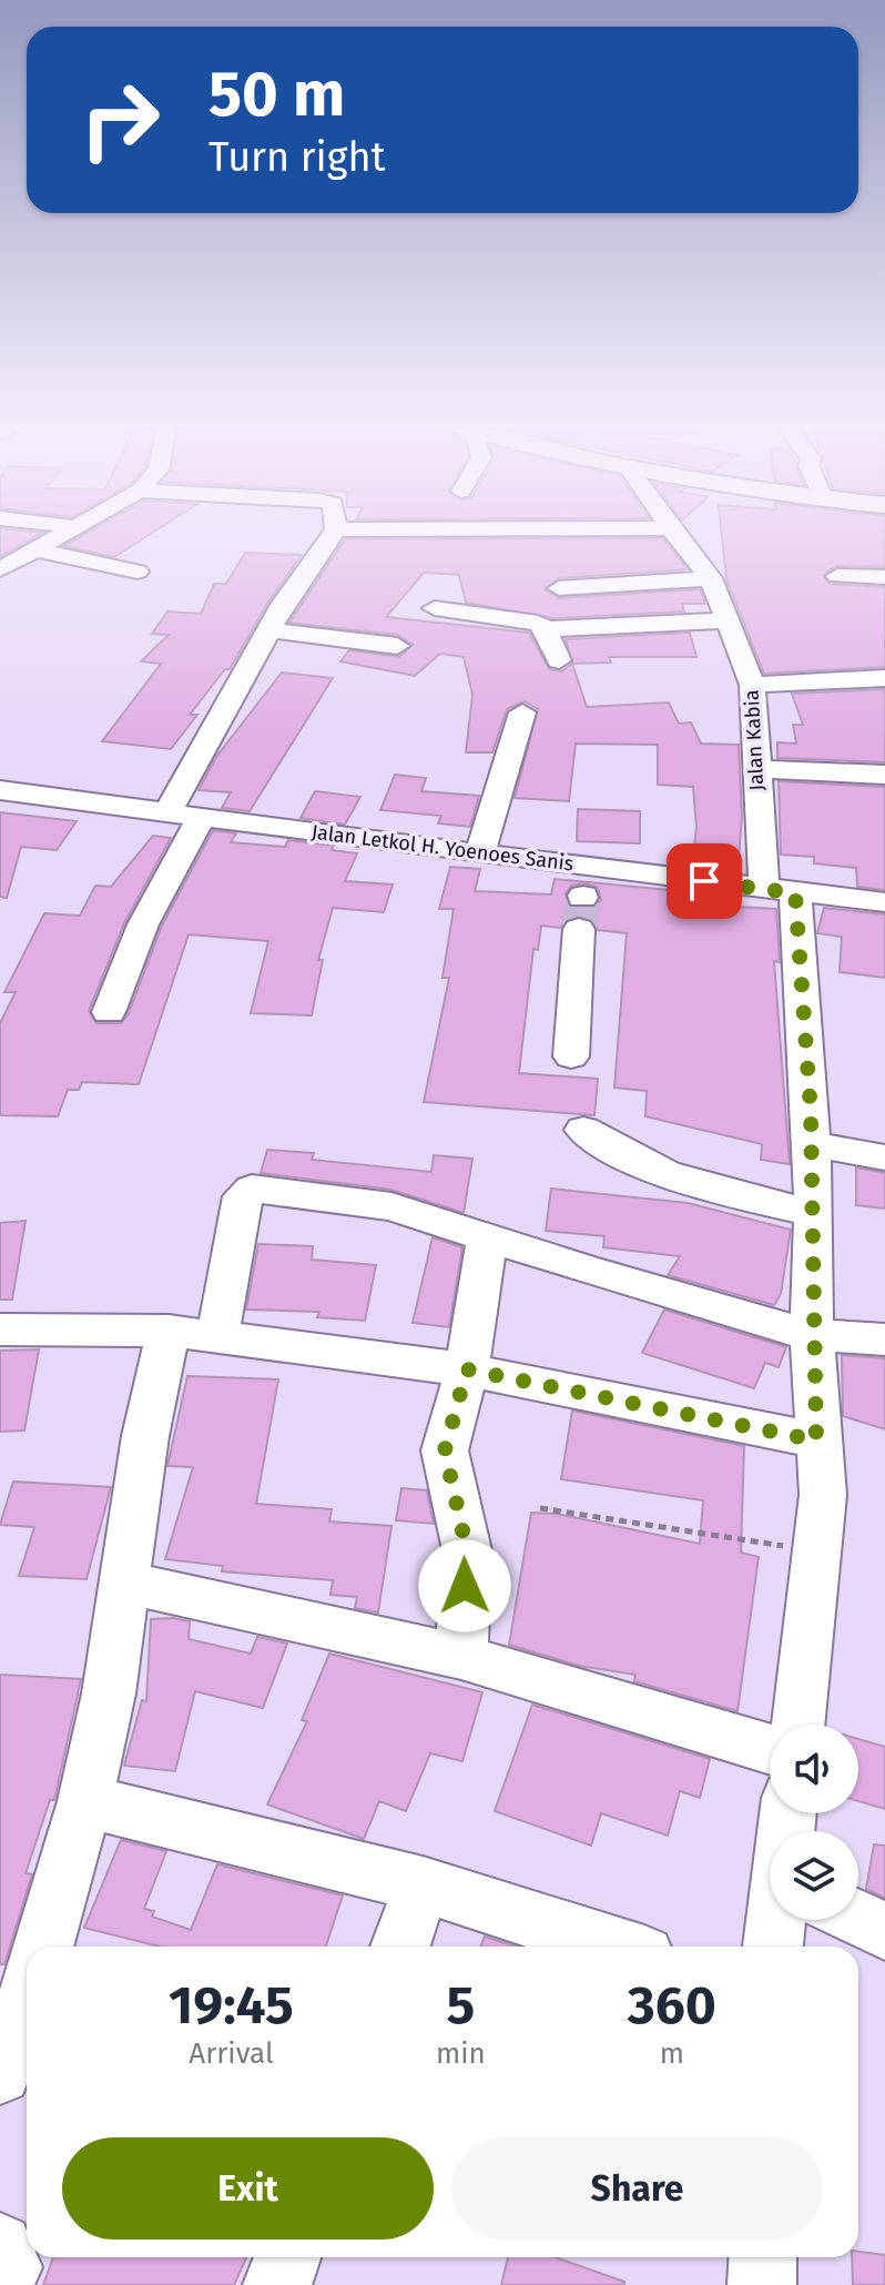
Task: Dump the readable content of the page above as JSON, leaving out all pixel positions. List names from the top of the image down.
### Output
{
  "streets": {
    "street": ["Jalan Kabia", "Jalan Letkol H. Yoenoes Sanis"]
  },
  "crossings": [
    ["Jalan Kabia", "Jalan Letkol H. Yoenoes Sanis"]
  ],
  "page": {
    "turn": ["50 m", "Turn right"],
    "eta": [
      "19:45",
      "Arrival",
      "5",
      "min",
      "360",
      "m"
    ],
    "buttons": ["Exit", "Share"]
  }
}
